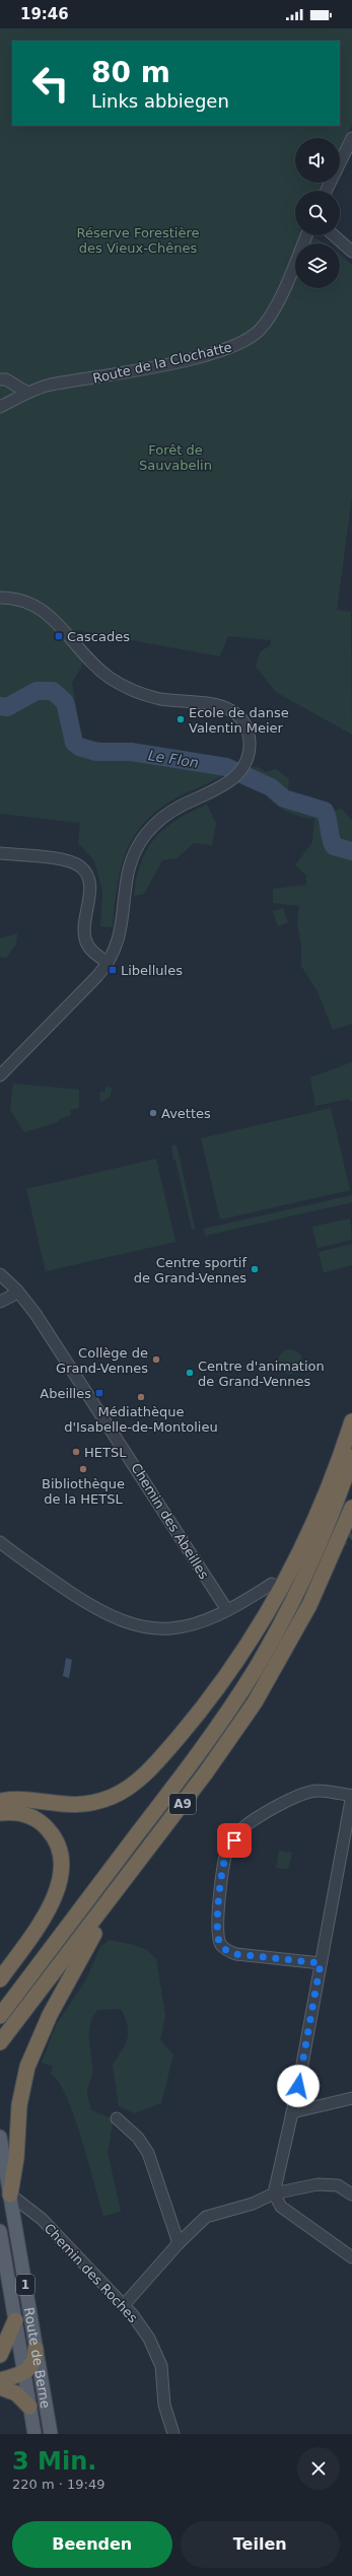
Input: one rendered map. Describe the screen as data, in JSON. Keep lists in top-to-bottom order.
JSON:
{
  "streets": {
    "highway": ["A9"],
    "main road": ["1", "Route de Berne"],
    "street": ["Route de la Clochatte", "Chemin des Abeilles", "Chemin des Roches"]
  },
  "crossings": [
    ["Chemin des Roches", "Route de Berne"]
  ],
  "water": ["Le Flon"],
  "parks": ["Réserve Forestière des Vieux-Chênes", "Forêt de Sauvabelin"],
  "places": {
    "transit": ["Cascades", "Libellules", "Abeilles"],
    "other": [
      "Ecole de danse Valentin Meier",
      "Avettes",
      "Centre sportif de Grand-Vennes",
      "Collège de Grand-Vennes",
      "Centre d'animation de Grand-Vennes",
      "Médiathèque d'Isabelle-de-Montolieu",
      "HETSL",
      "Bibliothèque de la HETSL"
    ]
  },
  "page": {
    "status": "19:46",
    "turn": ["80 m", "Links abbiegen"],
    "heading": ["3 Min.", "220 m · 19:49"],
    "buttons": ["Beenden", "Teilen"]
  }
}
